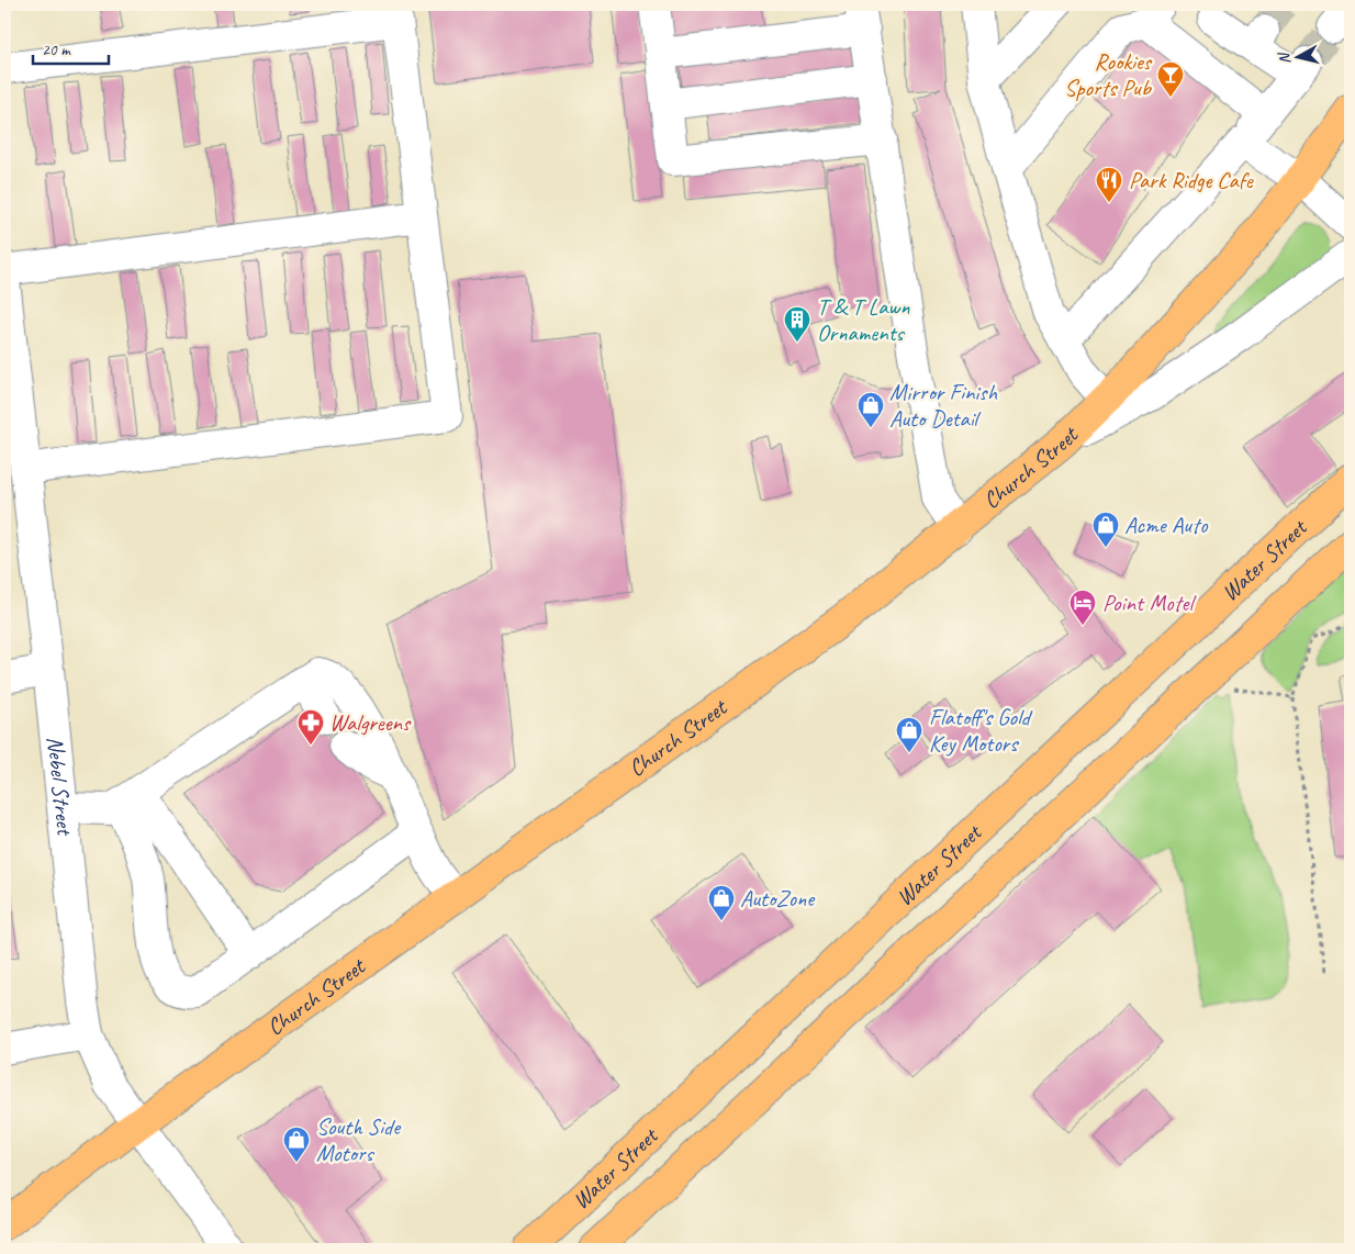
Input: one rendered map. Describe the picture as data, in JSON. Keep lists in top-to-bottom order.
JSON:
{
  "streets": {
    "main road": ["Church Street", "Water Street"],
    "street": ["Nebel Street"]
  },
  "crossings": [
    ["Church Street", "Nebel Street"]
  ],
  "places": {
    "bar": ["Rookies Sports Pub"],
    "restaurant": ["Park Ridge Cafe"],
    "building": ["T & T Lawn Ornaments"],
    "shop": [
      "Mirror Finish Auto Detail",
      "Acme Auto",
      "Flatoff's Gold Key Motors",
      "AutoZone",
      "South Side Motors"
    ],
    "hotel": ["Point Motel"],
    "pharmacy": ["Walgreens"]
  },
  "scale_bar": "20 m",
  "north": "left"
}
